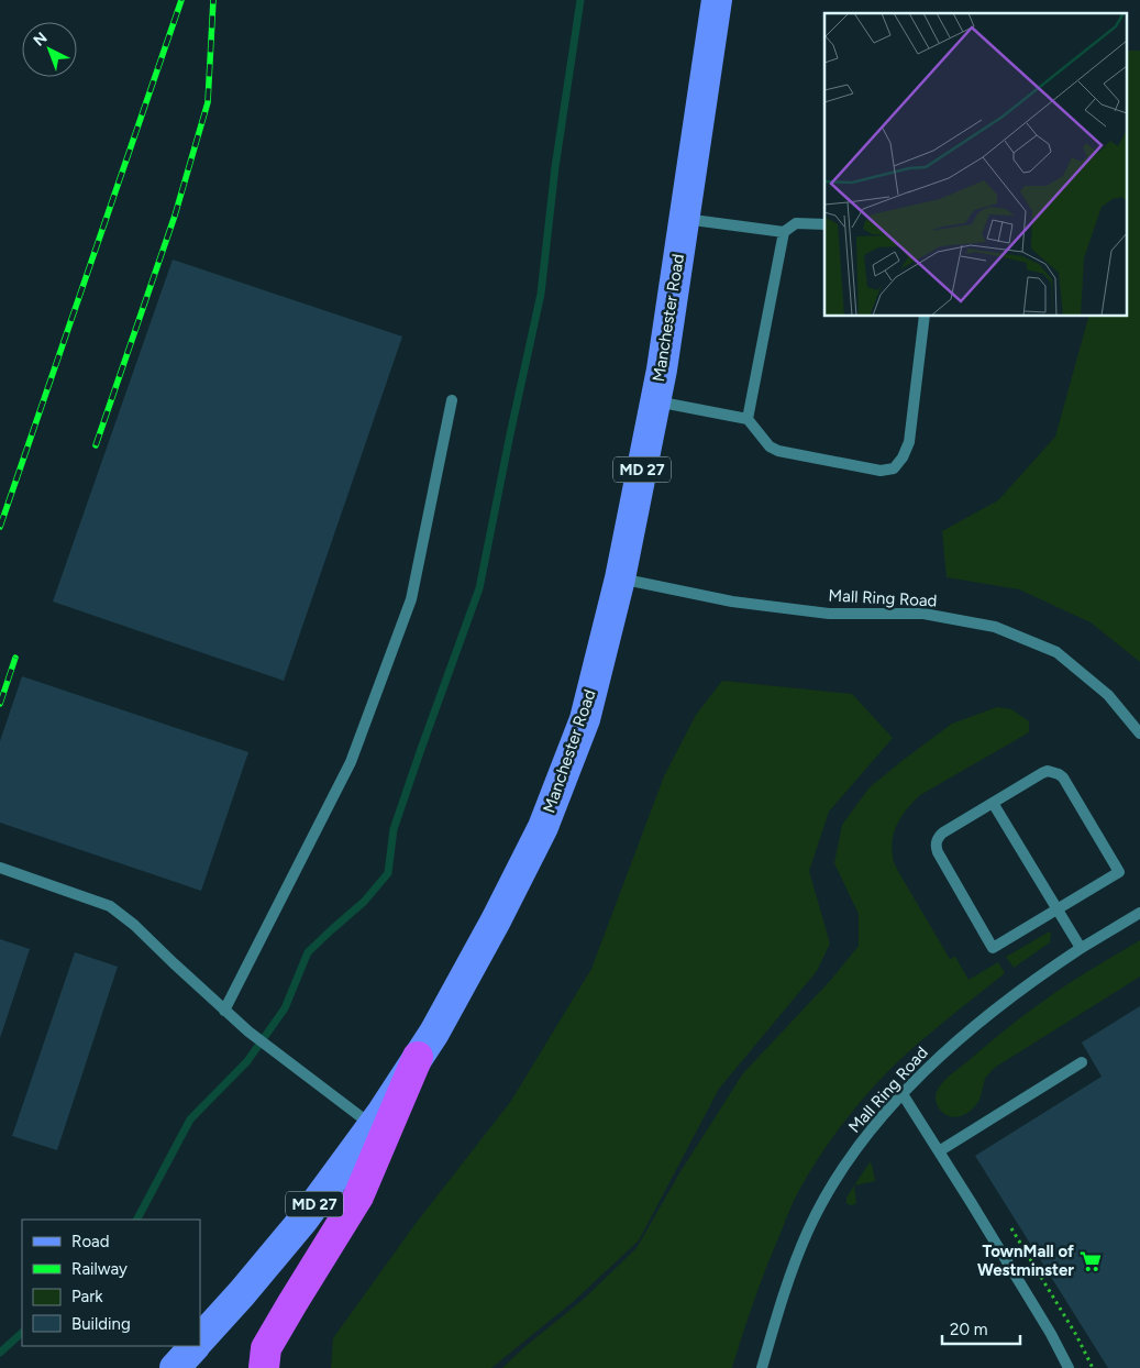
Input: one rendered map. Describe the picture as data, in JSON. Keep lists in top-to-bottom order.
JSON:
{
  "streets": {
    "main road": ["Manchester Road", "MD 27"],
    "street": ["Mall Ring Road"]
  },
  "crossings": [
    ["Manchester Road", "Mall Ring Road"]
  ],
  "places": {
    "supermarket": ["TownMall of Westminster"]
  },
  "legend": [
    "Road",
    "Railway",
    "Park",
    "Building"
  ],
  "scale_bar": "20 m",
  "north": "top left"
}
